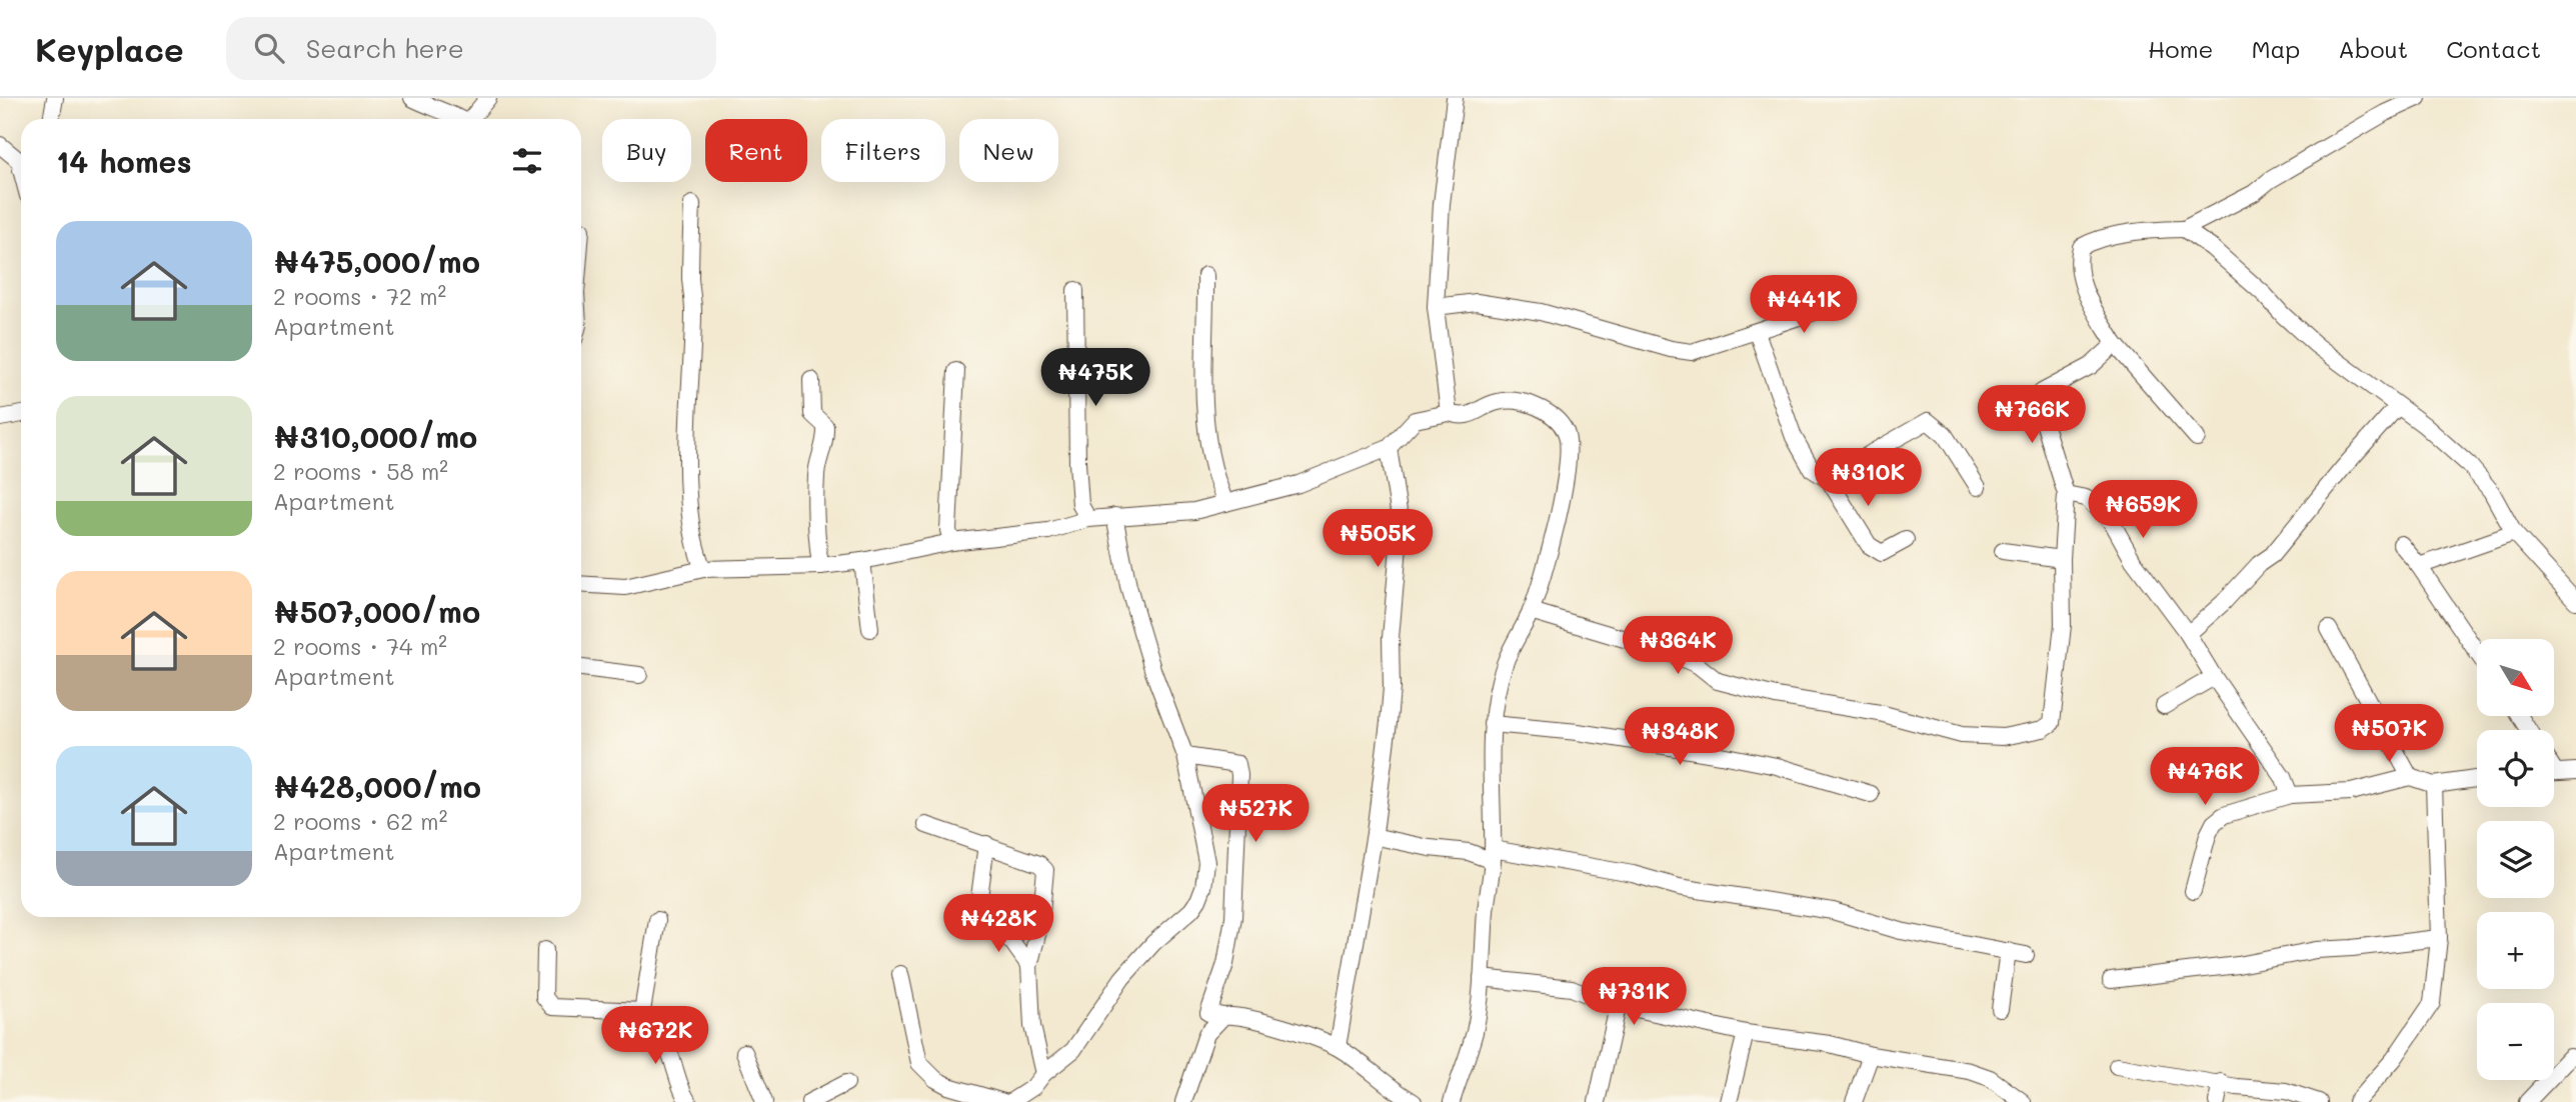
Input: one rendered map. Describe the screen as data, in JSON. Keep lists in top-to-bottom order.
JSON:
{
  "north": "bottom right",
  "page": {
    "header": "Keyplace",
    "search": "Search here",
    "nav": [
      "Home",
      "Map",
      "About",
      "Contact"
    ],
    "chip": [
      "Buy",
      "Rent",
      "Filters",
      "New"
    ],
    "heading": "14 homes",
    "list": [
      {
        "name": "₦475,000/mo",
        "note": "2 rooms · 72 m² · Apartment"
      },
      {
        "name": "₦310,000/mo",
        "note": "2 rooms · 58 m² · Apartment"
      },
      {
        "name": "₦507,000/mo",
        "note": "2 rooms · 74 m² · Apartment"
      },
      {
        "name": "₦428,000/mo",
        "note": "2 rooms · 62 m² · Apartment"
      }
    ],
    "price": [
      "₦441K",
      "₦475K",
      "₦766K",
      "₦310K",
      "₦659K",
      "₦505K",
      "₦364K",
      "₦507K",
      "₦348K",
      "₦476K",
      "₦527K",
      "₦428K",
      "₦731K",
      "₦672K"
    ],
    "map_buttons": ["+", "−"]
  }
}
